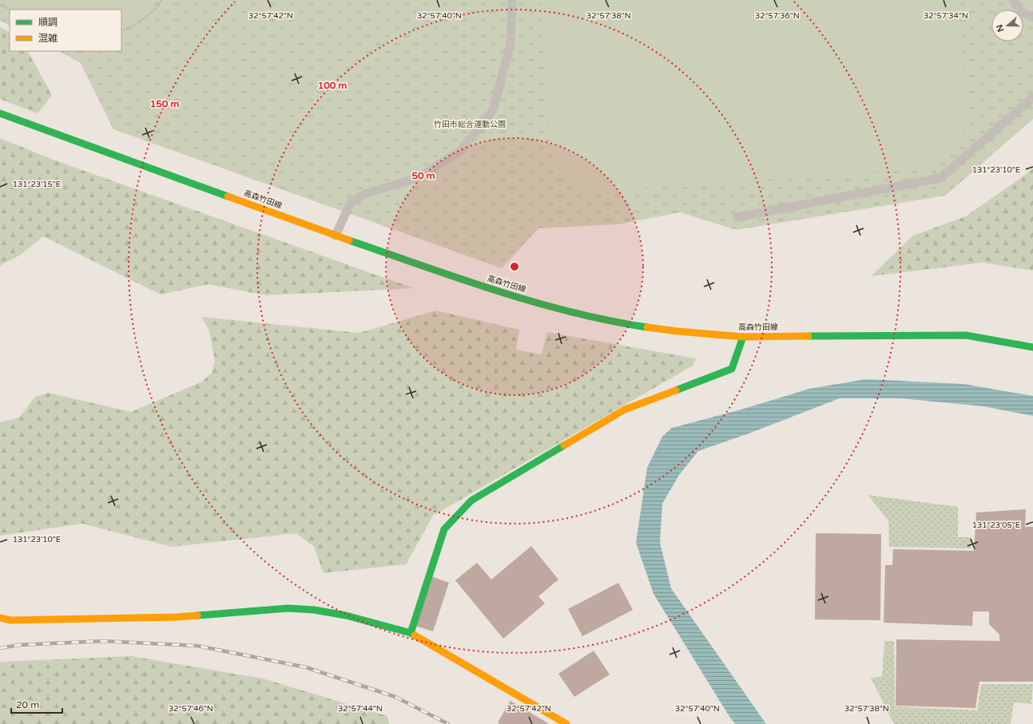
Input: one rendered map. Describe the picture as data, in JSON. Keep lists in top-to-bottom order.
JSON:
{
  "streets": {
    "main road": ["高森竹田線"]
  },
  "parks": ["竹田市総合運動公園"],
  "legend": ["順調", "混雑"],
  "scale_bar": "20 m",
  "north": "left",
  "coordinates": [
    "32°57'42\"N",
    "32°57'40\"N",
    "32°57'38\"N",
    "32°57'36\"N",
    "32°57'34\"N",
    "131°23'10\"E",
    "131°23'15\"E",
    "131°23'05\"E",
    "32°57'46\"N",
    "32°57'44\"N"
  ],
  "rings": ["100 m", "150 m", "50 m"]
}
